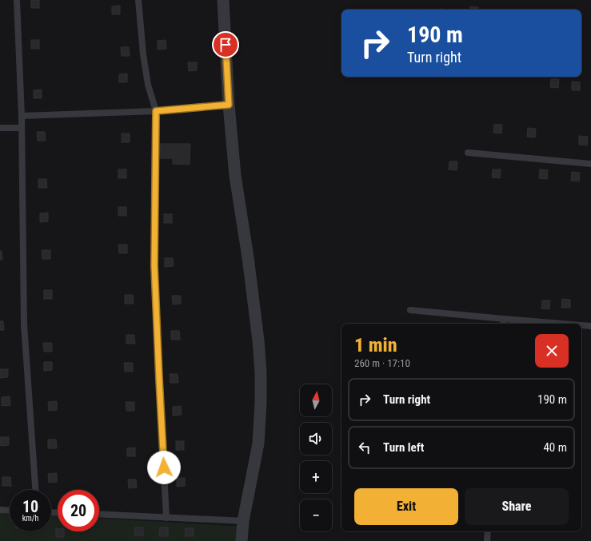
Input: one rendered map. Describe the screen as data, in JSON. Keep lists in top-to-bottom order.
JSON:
{
  "north": "top",
  "page": {
    "turn": ["190 m", "Turn right"],
    "heading": ["1 min", "260 m · 17:10"],
    "list": [
      {
        "name": "Turn right",
        "value": "190 m"
      },
      {
        "name": "Turn left",
        "value": "40 m"
      }
    ],
    "map_buttons": ["+", "−"],
    "buttons": ["Exit", "Share"],
    "speed": "10 km/h",
    "limit": "20"
  }
}
